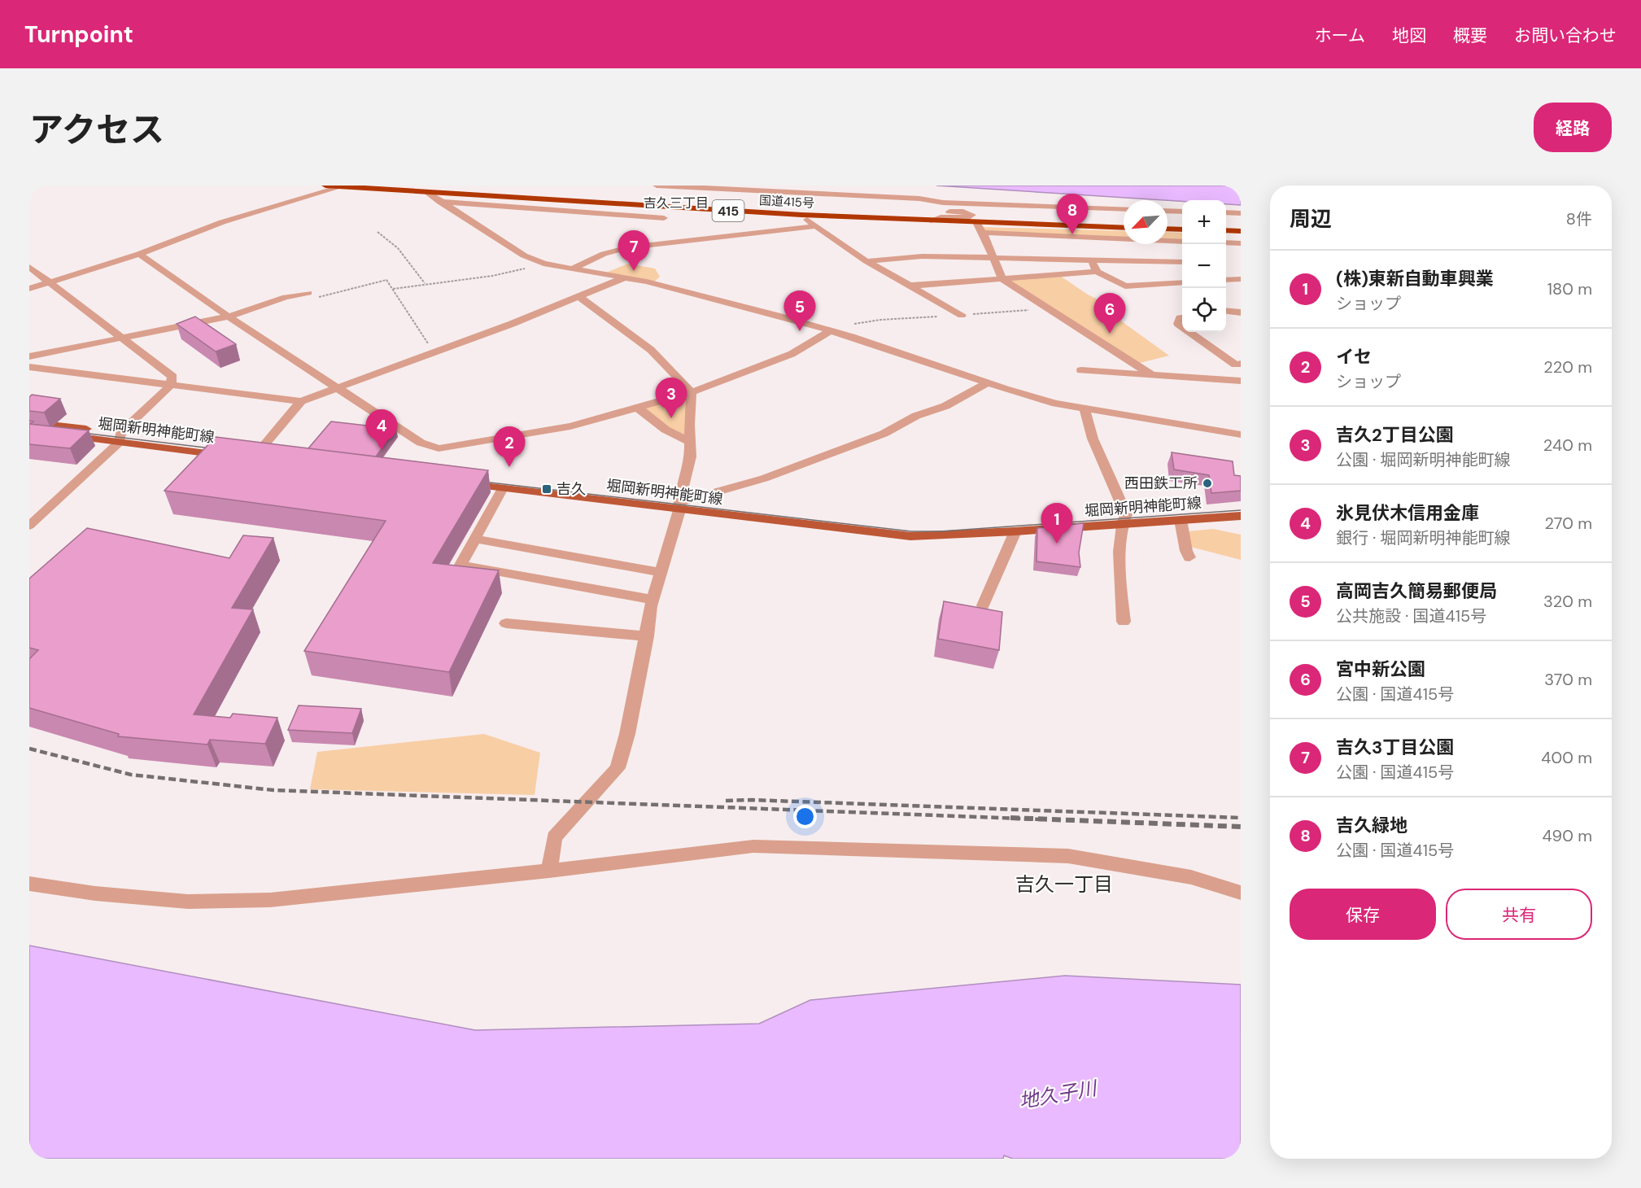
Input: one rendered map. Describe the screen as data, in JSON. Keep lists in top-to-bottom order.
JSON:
{
  "streets": {
    "highway": ["国道415号", "415"],
    "main road": ["堀岡新明神能町線"]
  },
  "districts": ["吉久三丁目", "吉久一丁目"],
  "water": ["地久子川"],
  "places": {
    "other": ["西田鉄工所"],
    "transit": ["吉久"]
  },
  "north": "bottom left",
  "page": {
    "header": "Turnpoint",
    "nav": [
      "ホーム",
      "地図",
      "概要",
      "お問い合わせ"
    ],
    "title": "アクセス",
    "buttons": [
      "経路",
      ["保存", "共有"]
    ],
    "heading": ["周辺", "8件"],
    "pins": [
      "8",
      "7",
      "5",
      "6",
      "3",
      "4",
      "2",
      "1"
    ],
    "map_buttons": ["+", "−"],
    "list": [
      {
        "mark": "1",
        "name": "(株)東新自動車興業",
        "note": "ショップ",
        "value": "180 m"
      },
      {
        "mark": "2",
        "name": "イセ",
        "note": "ショップ",
        "value": "220 m"
      },
      {
        "mark": "3",
        "name": "吉久2丁目公園",
        "note": "公園 · 堀岡新明神能町線",
        "value": "240 m"
      },
      {
        "mark": "4",
        "name": "氷見伏木信用金庫",
        "note": "銀行 · 堀岡新明神能町線",
        "value": "270 m"
      },
      {
        "mark": "5",
        "name": "高岡吉久簡易郵便局",
        "note": "公共施設 · 国道415号",
        "value": "320 m"
      },
      {
        "mark": "6",
        "name": "宮中新公園",
        "note": "公園 · 国道415号",
        "value": "370 m"
      },
      {
        "mark": "7",
        "name": "吉久3丁目公園",
        "note": "公園 · 国道415号",
        "value": "400 m"
      },
      {
        "mark": "8",
        "name": "吉久緑地",
        "note": "公園 · 国道415号",
        "value": "490 m"
      }
    ]
  }
}
